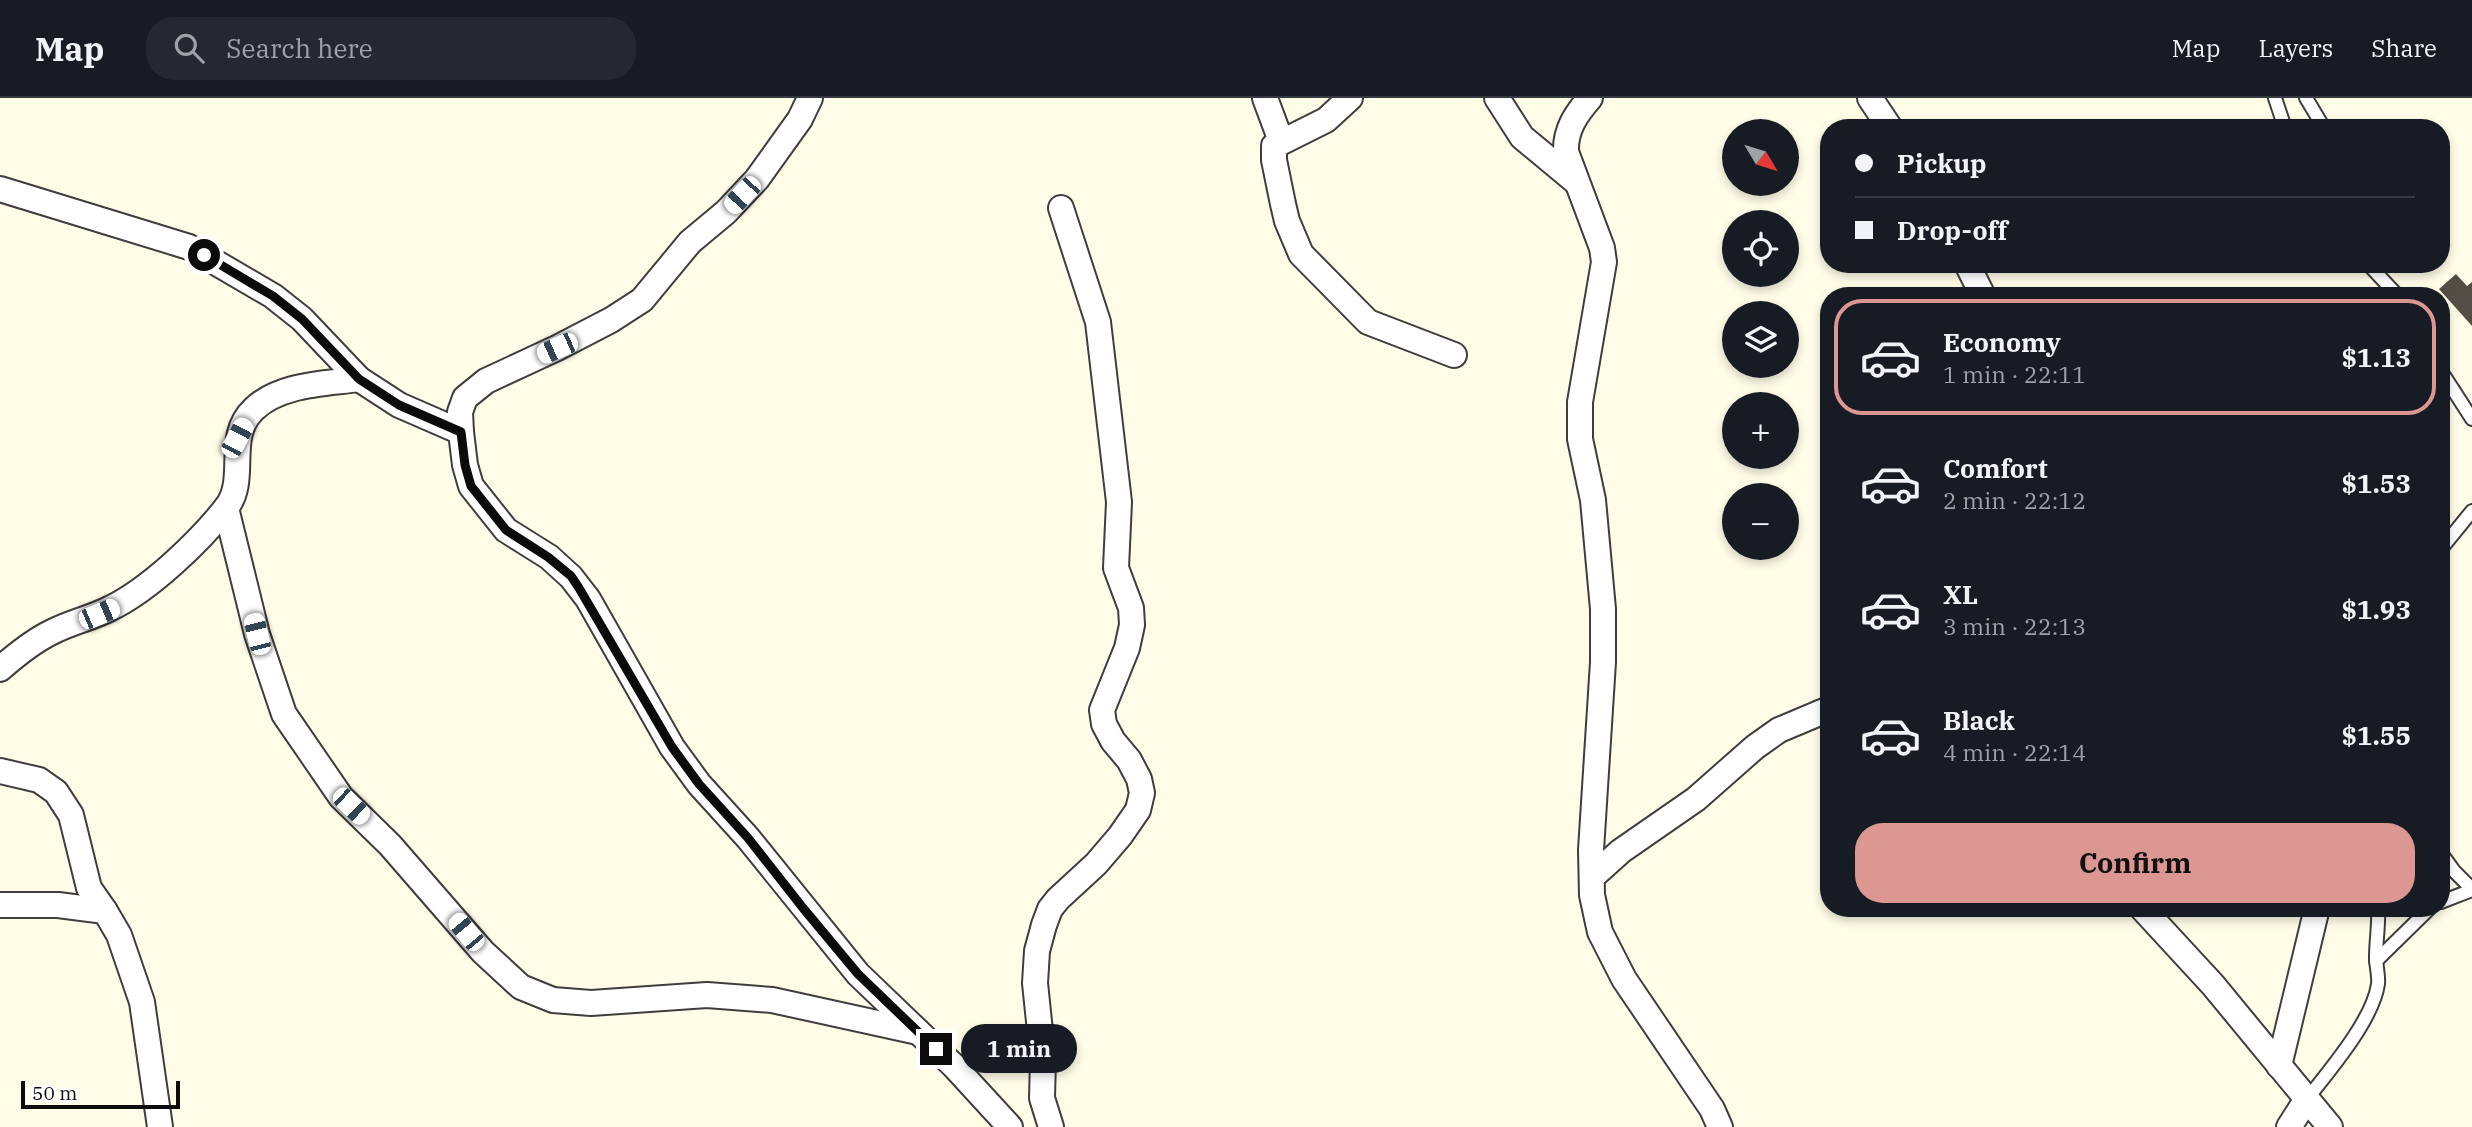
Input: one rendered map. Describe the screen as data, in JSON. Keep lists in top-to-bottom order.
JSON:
{
  "scale_bar": "50 m",
  "north": "bottom right",
  "page": {
    "header": "Map",
    "search": "Search here",
    "nav": ["Map", "Layers", "Share"],
    "map_buttons": ["+", "−"],
    "banner": ["Pickup", "Drop-off"],
    "list": [
      {
        "name": "Economy",
        "note": "1 min · 22:11",
        "value": "$1.13"
      },
      {
        "name": "Comfort",
        "note": "2 min · 22:12",
        "value": "$1.53"
      },
      {
        "name": "XL",
        "note": "3 min · 22:13",
        "value": "$1.93"
      },
      {
        "name": "Black",
        "note": "4 min · 22:14",
        "value": "$1.55"
      }
    ],
    "buttons": "Confirm",
    "bubble": "1 min",
    "scale": "50 m"
  }
}
